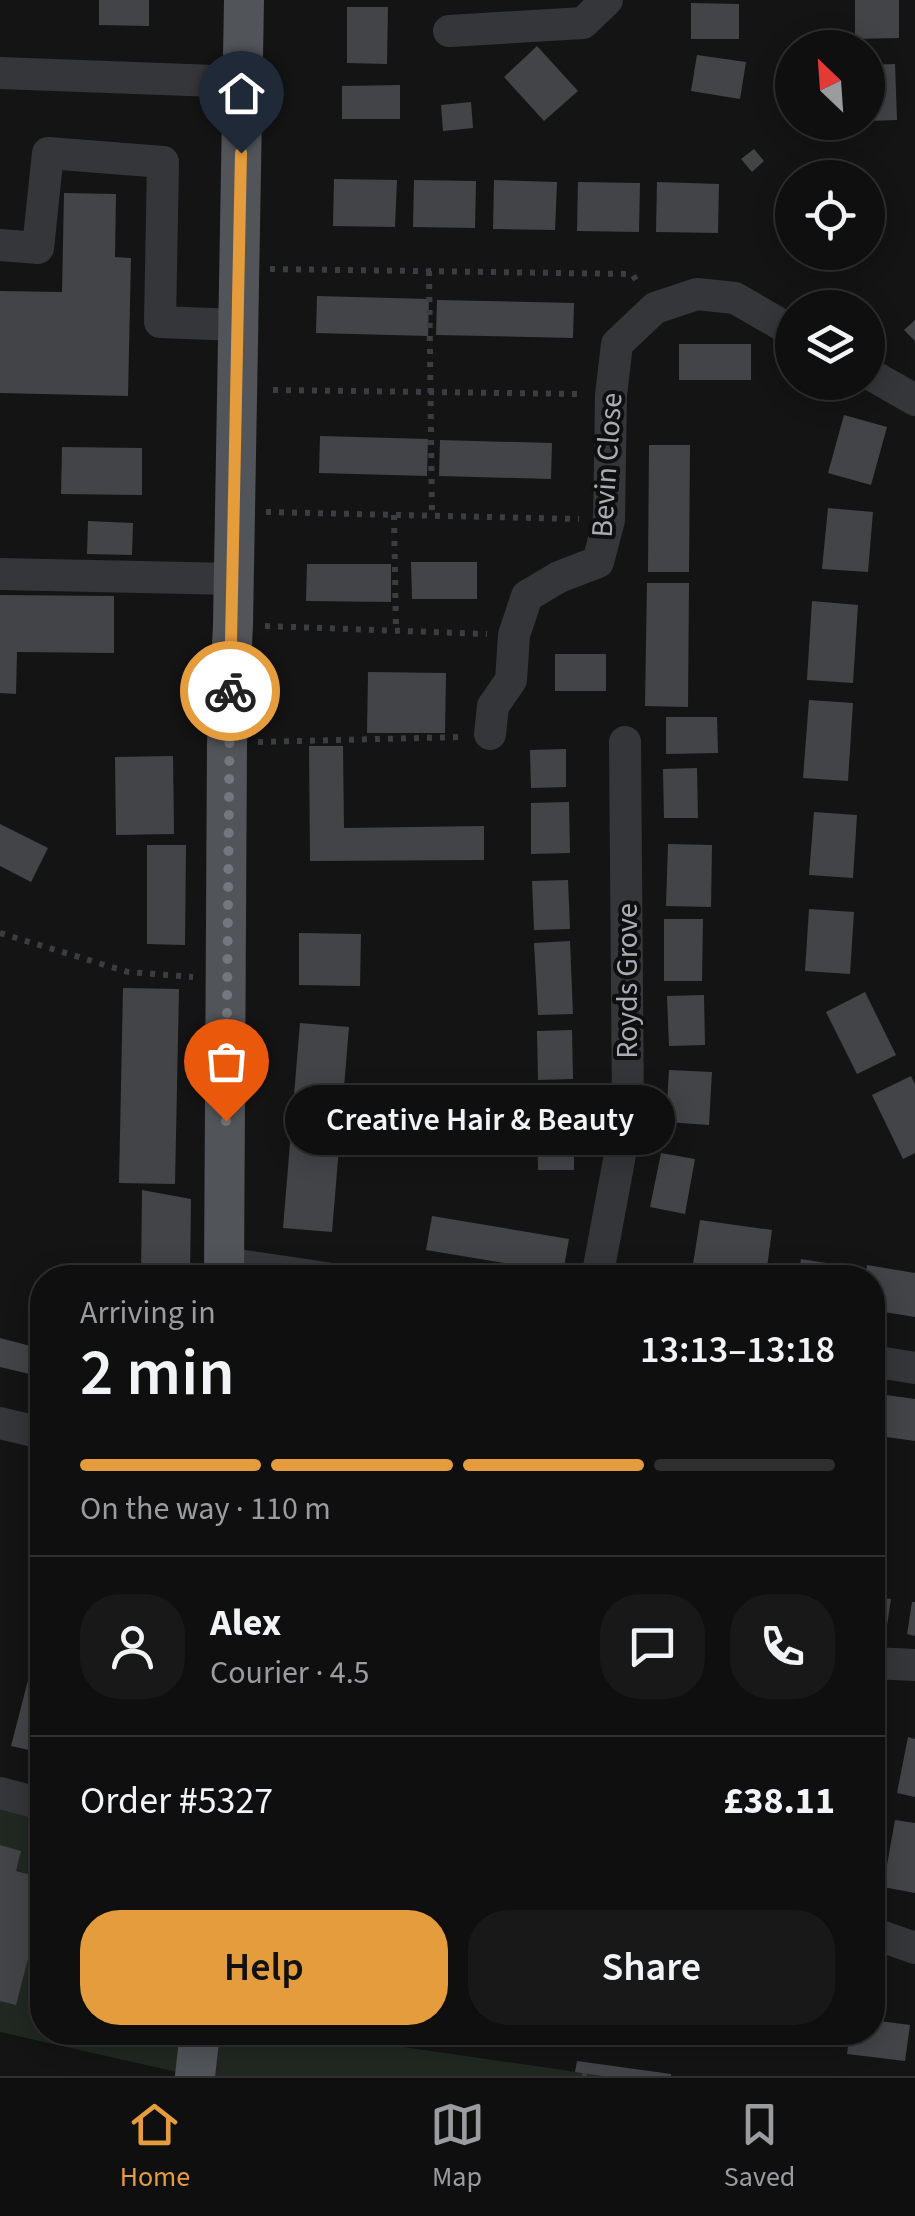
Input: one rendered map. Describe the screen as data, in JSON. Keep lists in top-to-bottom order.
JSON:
{
  "streets": {
    "street": ["Bevin Close", "Royds Grove"]
  },
  "places": ["Creative Hair & Beauty"],
  "north": "top left",
  "page": {
    "bubble": "Creative Hair & Beauty",
    "heading": ["2 min", "Arriving in", "13:13–13:18"],
    "panel": [
      "Alex",
      "Courier · 4.5",
      "Order #5327",
      "£38.11"
    ],
    "bar": "On the way · 110 m",
    "buttons": ["Help", "Share"],
    "tabs": ["Home", "Map", "Saved"]
  }
}
